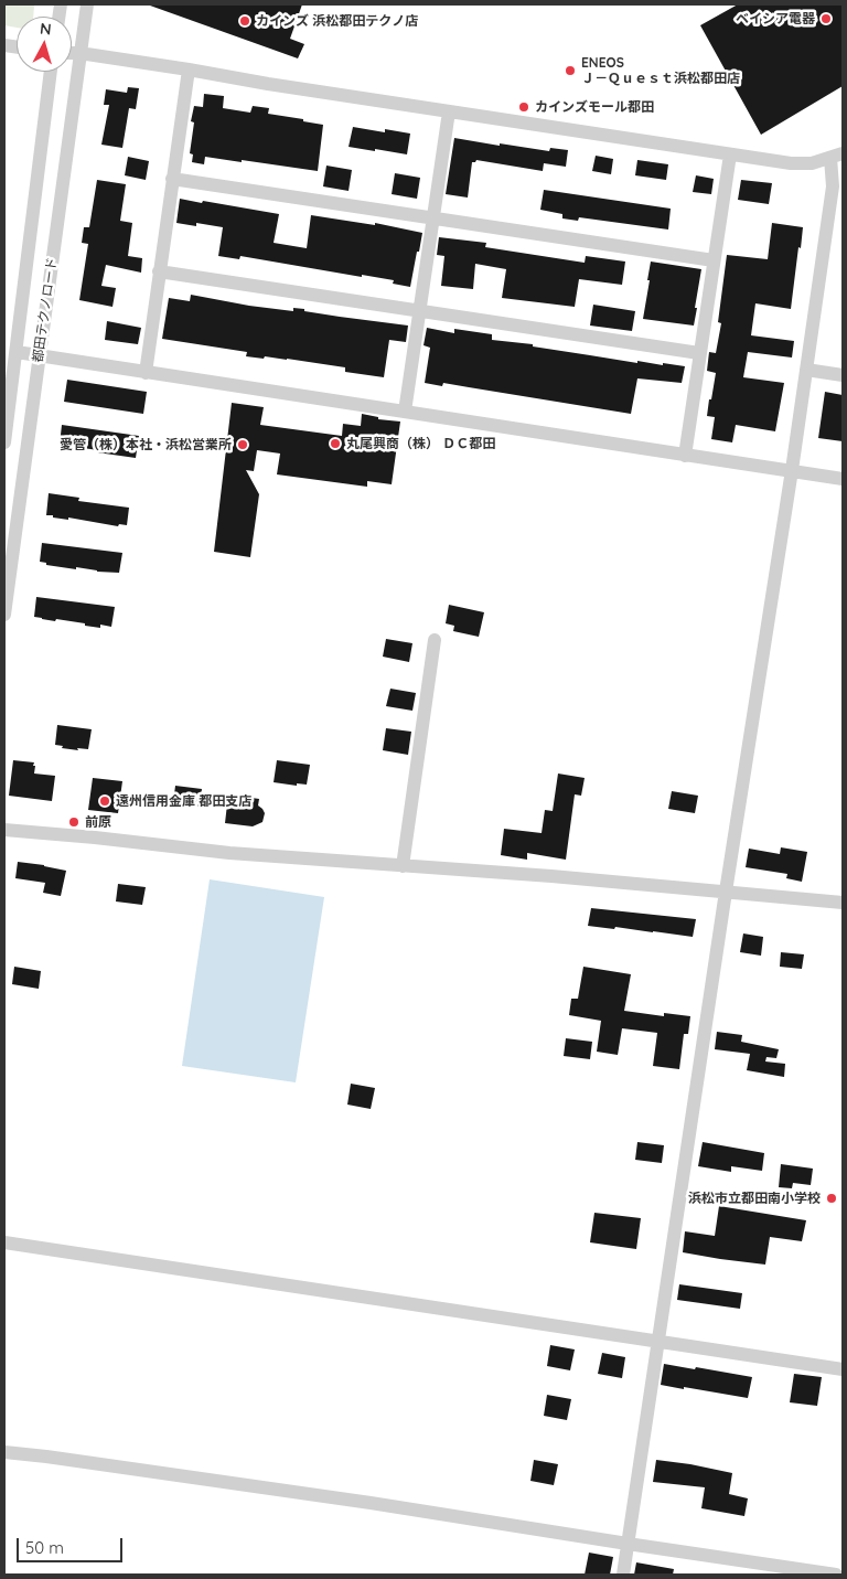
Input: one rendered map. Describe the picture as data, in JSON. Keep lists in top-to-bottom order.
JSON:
{
  "streets": {
    "street": ["都田テクノロード"]
  },
  "places": [
    "ベイシア電器",
    "カインズ 浜松都田テクノ店",
    "ENEOS Ｊ－Ｑｕｅｓｔ浜松都田店",
    "カインズモール都田",
    "丸尾興商（株） ＤＣ都田",
    "愛管（株）本社・浜松営業所",
    "遠州信用金庫 都田支店",
    "前原",
    "浜松市立都田南小学校"
  ],
  "scale_bar": "50 m",
  "north": "top"
}
